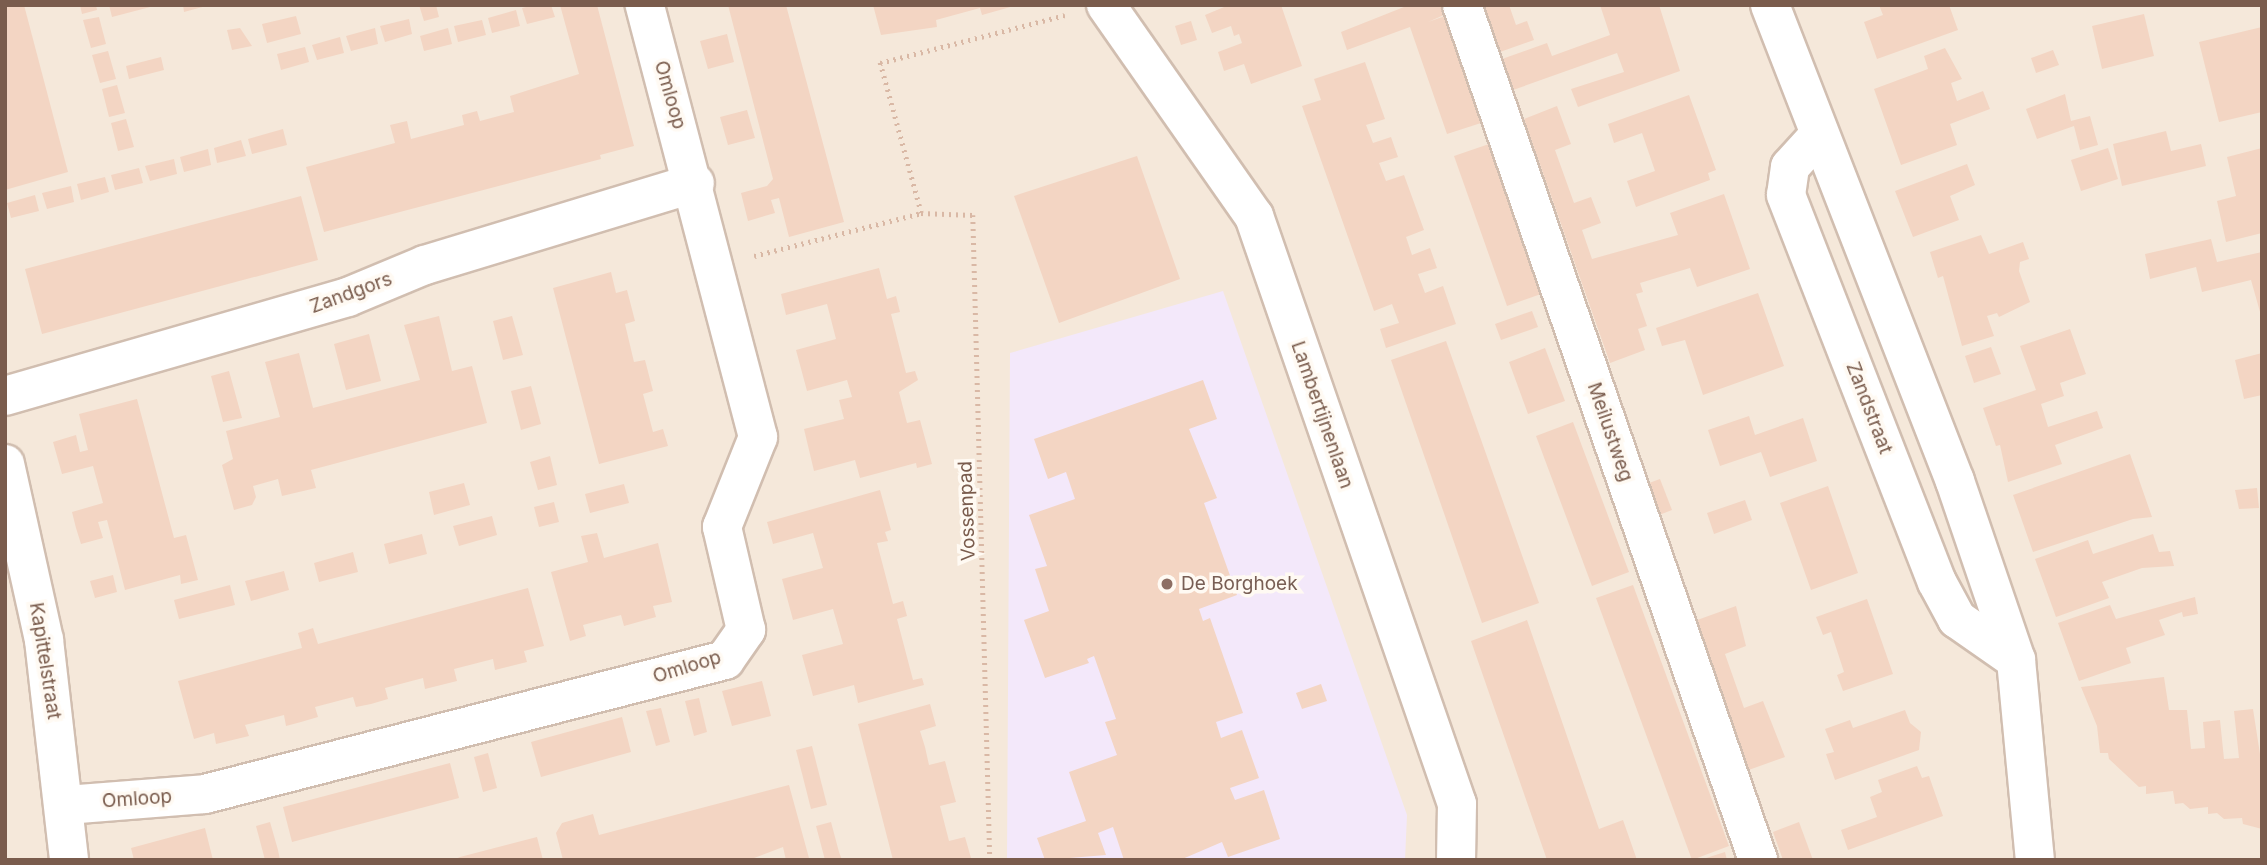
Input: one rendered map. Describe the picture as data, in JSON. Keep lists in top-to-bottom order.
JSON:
{
  "streets": {
    "street": [
      "Omloop",
      "Zandgors",
      "Zandstraat",
      "Lambertijnenlaan",
      "Meilustweg",
      "Kapittelstraat"
    ],
    "path": ["Vossenpad"]
  },
  "crossings": [
    ["Omloop", "Zandgors"],
    ["Omloop", "Vossenpad"],
    ["Omloop", "Kapittelstraat"]
  ],
  "places": ["De Borghoek"]
}
